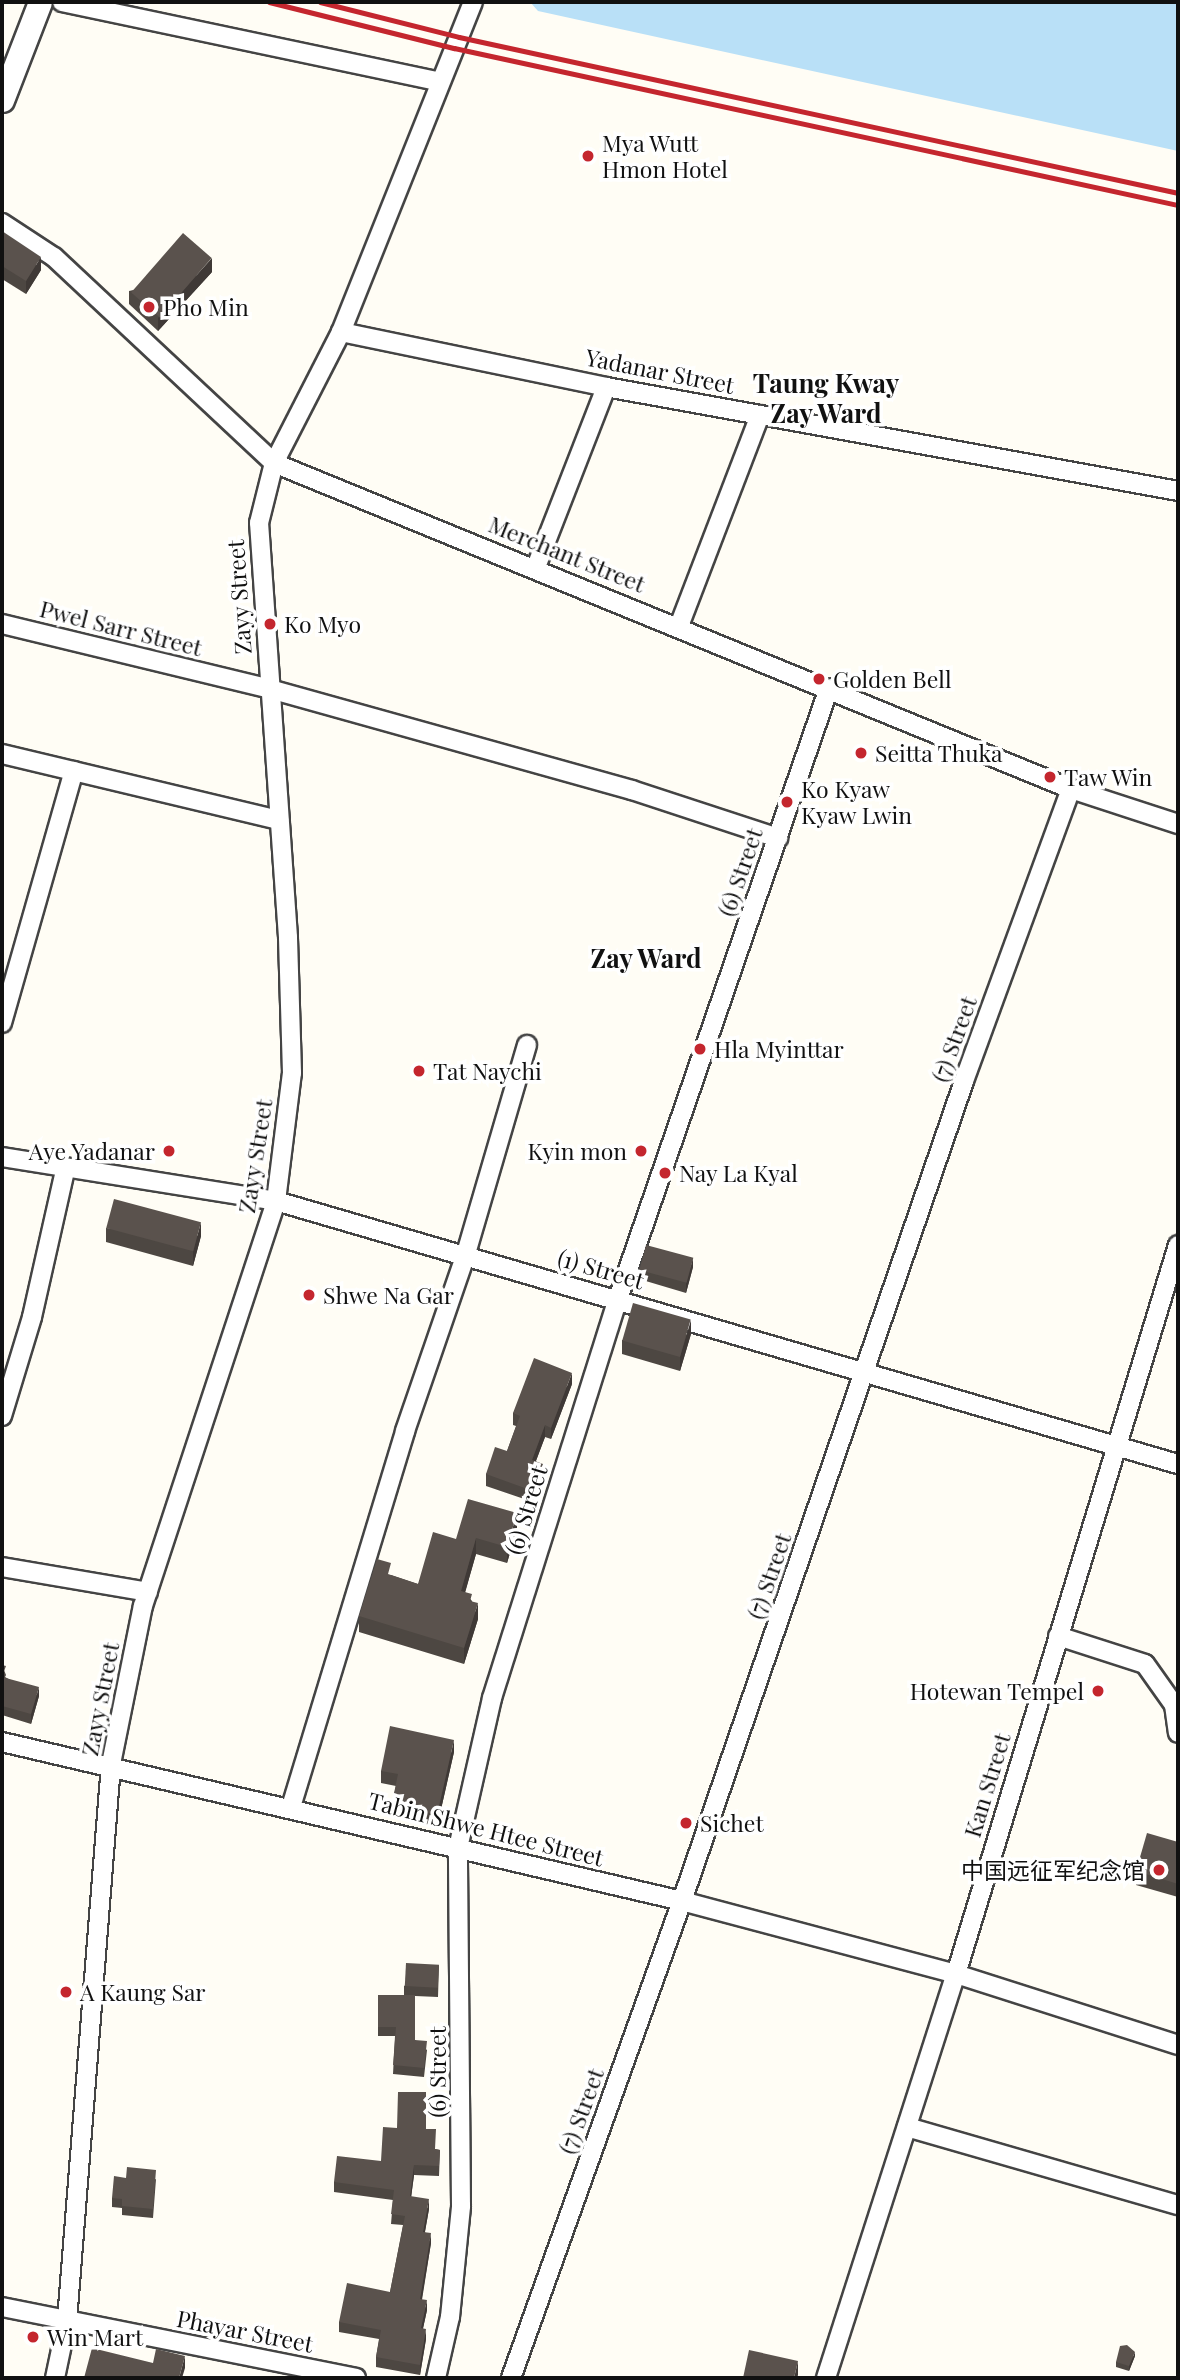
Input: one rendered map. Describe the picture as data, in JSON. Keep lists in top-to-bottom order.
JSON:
{
  "streets": {
    "street": [
      "Yadanar Street",
      "Merchant Street",
      "Zayy Street",
      "Pwel Sarr Street",
      "(6) Street",
      "(7) Street",
      "(1) Street",
      "Kan Street",
      "Tabin Shwe Htee Street",
      "Phayar Street"
    ]
  },
  "crossings": [
    ["Yadanar Street", "Zayy Street"],
    ["Merchant Street", "Zayy Street"],
    ["Merchant Street", "(6) Street"],
    ["Merchant Street", "(7) Street"],
    ["Zayy Street", "Pwel Sarr Street"],
    ["Zayy Street", "(1) Street"],
    ["Zayy Street", "Tabin Shwe Htee Street"],
    ["Zayy Street", "Phayar Street"],
    ["Pwel Sarr Street", "(6) Street"],
    ["(6) Street", "(1) Street"],
    ["(6) Street", "Tabin Shwe Htee Street"],
    ["(7) Street", "(1) Street"],
    ["(7) Street", "Tabin Shwe Htee Street"],
    ["(1) Street", "Kan Street"],
    ["Kan Street", "Tabin Shwe Htee Street"]
  ],
  "districts": ["Taung Kway Zay Ward", "Zay Ward"],
  "places": [
    "Mya Wutt Hmon Hotel",
    "Pho Min",
    "Ko Myo",
    "Golden Bell",
    "Seitta Thuka",
    "Taw Win",
    "Ko Kyaw Kyaw Lwin",
    "Hla Myinttar",
    "Tat Naychi",
    "Aye Yadanar",
    "Kyin mon",
    "Nay La Kyal",
    "Shwe Na Gar",
    "Hotewan Tempel",
    "Sichet",
    "中国远征军纪念馆",
    "A Kaung Sar",
    "Win Mart"
  ]
}
